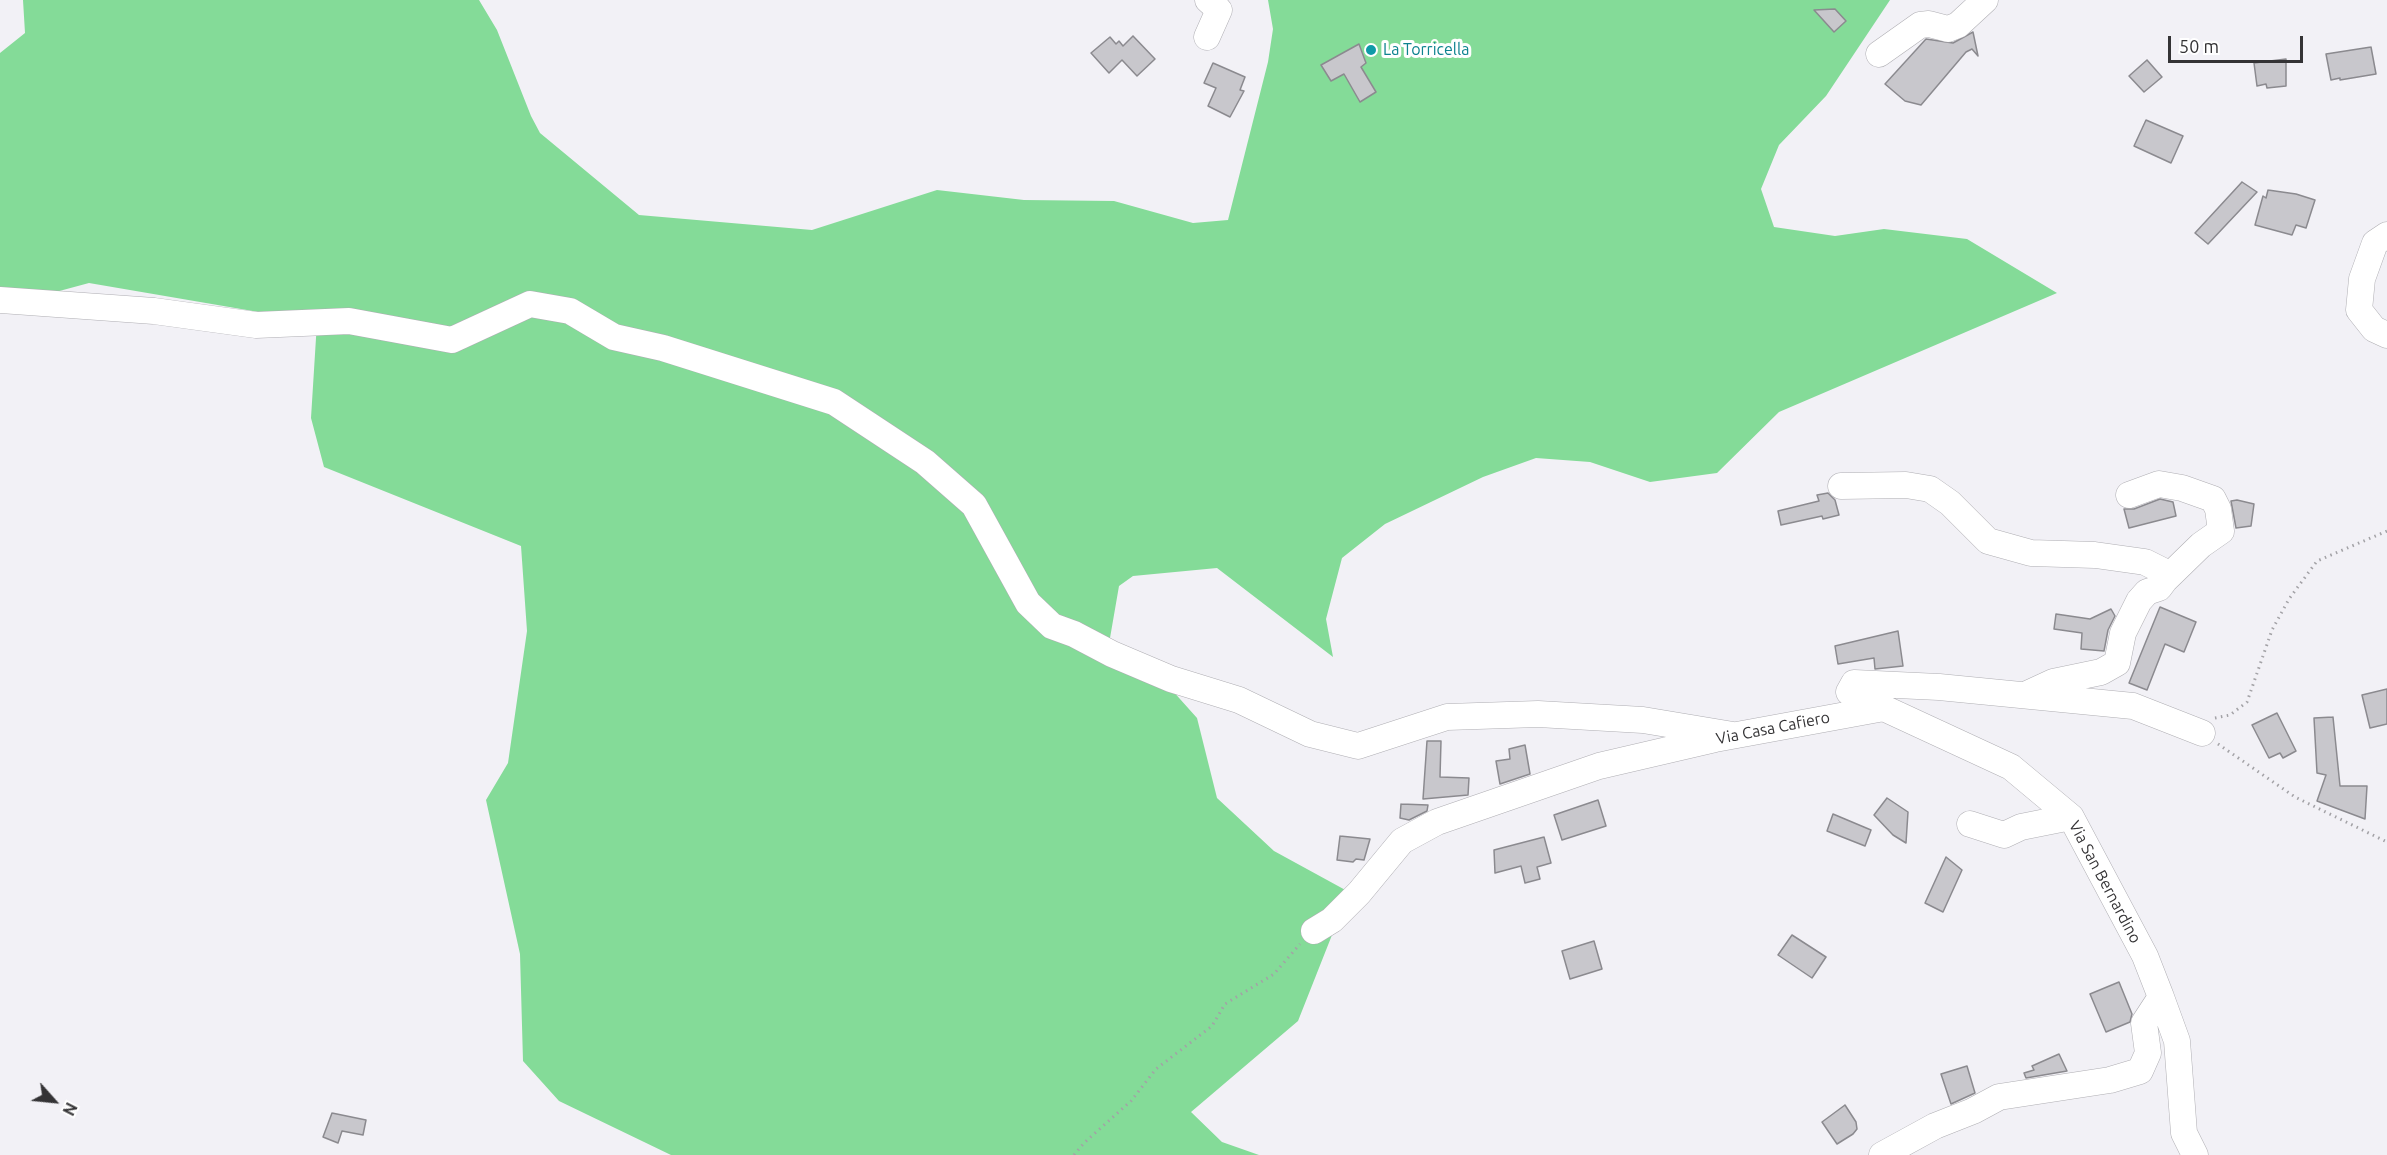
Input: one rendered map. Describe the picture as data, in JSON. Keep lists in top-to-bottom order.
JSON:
{
  "streets": {
    "street": ["Via Casa Cafiero", "Via San Bernardino"]
  },
  "crossings": [
    ["Via Casa Cafiero", "Via San Bernardino"]
  ],
  "places": ["La Torricella"],
  "scale_bar": "50 m",
  "north": "bottom right"
}
